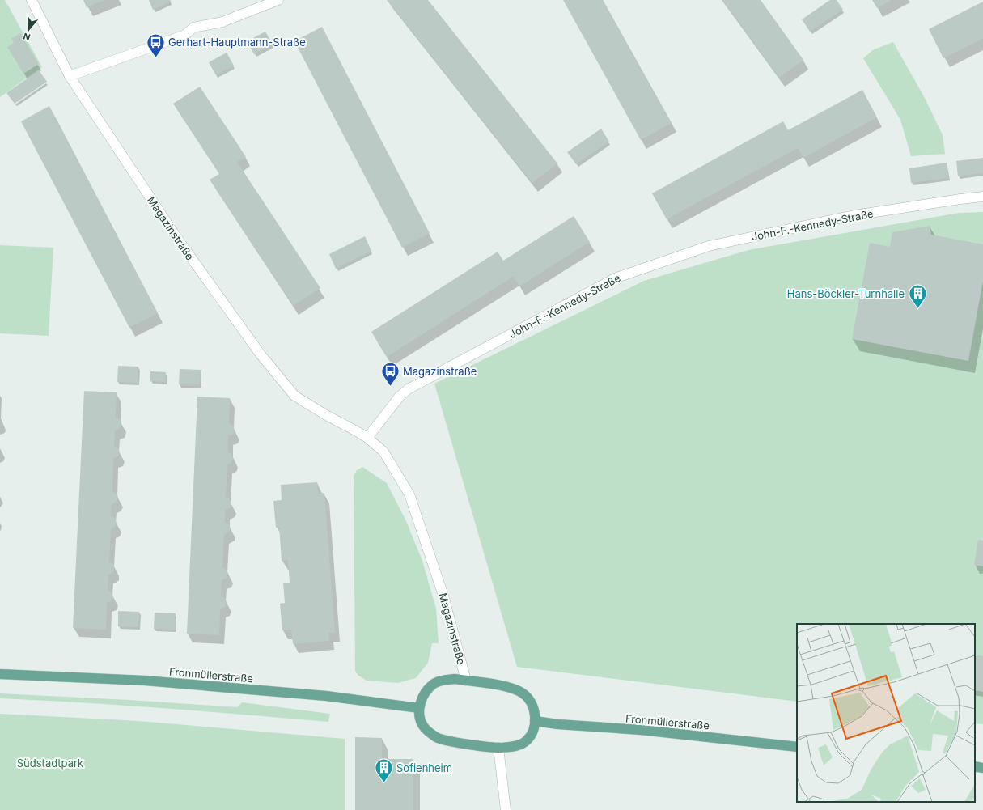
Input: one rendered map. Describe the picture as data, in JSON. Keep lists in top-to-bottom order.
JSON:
{
  "streets": {
    "main road": ["Fronmüllerstraße"],
    "street": ["John-F.-Kennedy-Straße", "Magazinstraße"]
  },
  "crossings": [
    ["John-F.-Kennedy-Straße", "Magazinstraße"],
    ["Magazinstraße", "Fronmüllerstraße"]
  ],
  "parks": ["Südstadtpark"],
  "places": {
    "bus stop": ["Gerhart-Hauptmann-Straße", "Magazinstraße"],
    "building": ["Hans-Böckler-Turnhalle", "Sofienheim"]
  },
  "north": "bottom"
}
